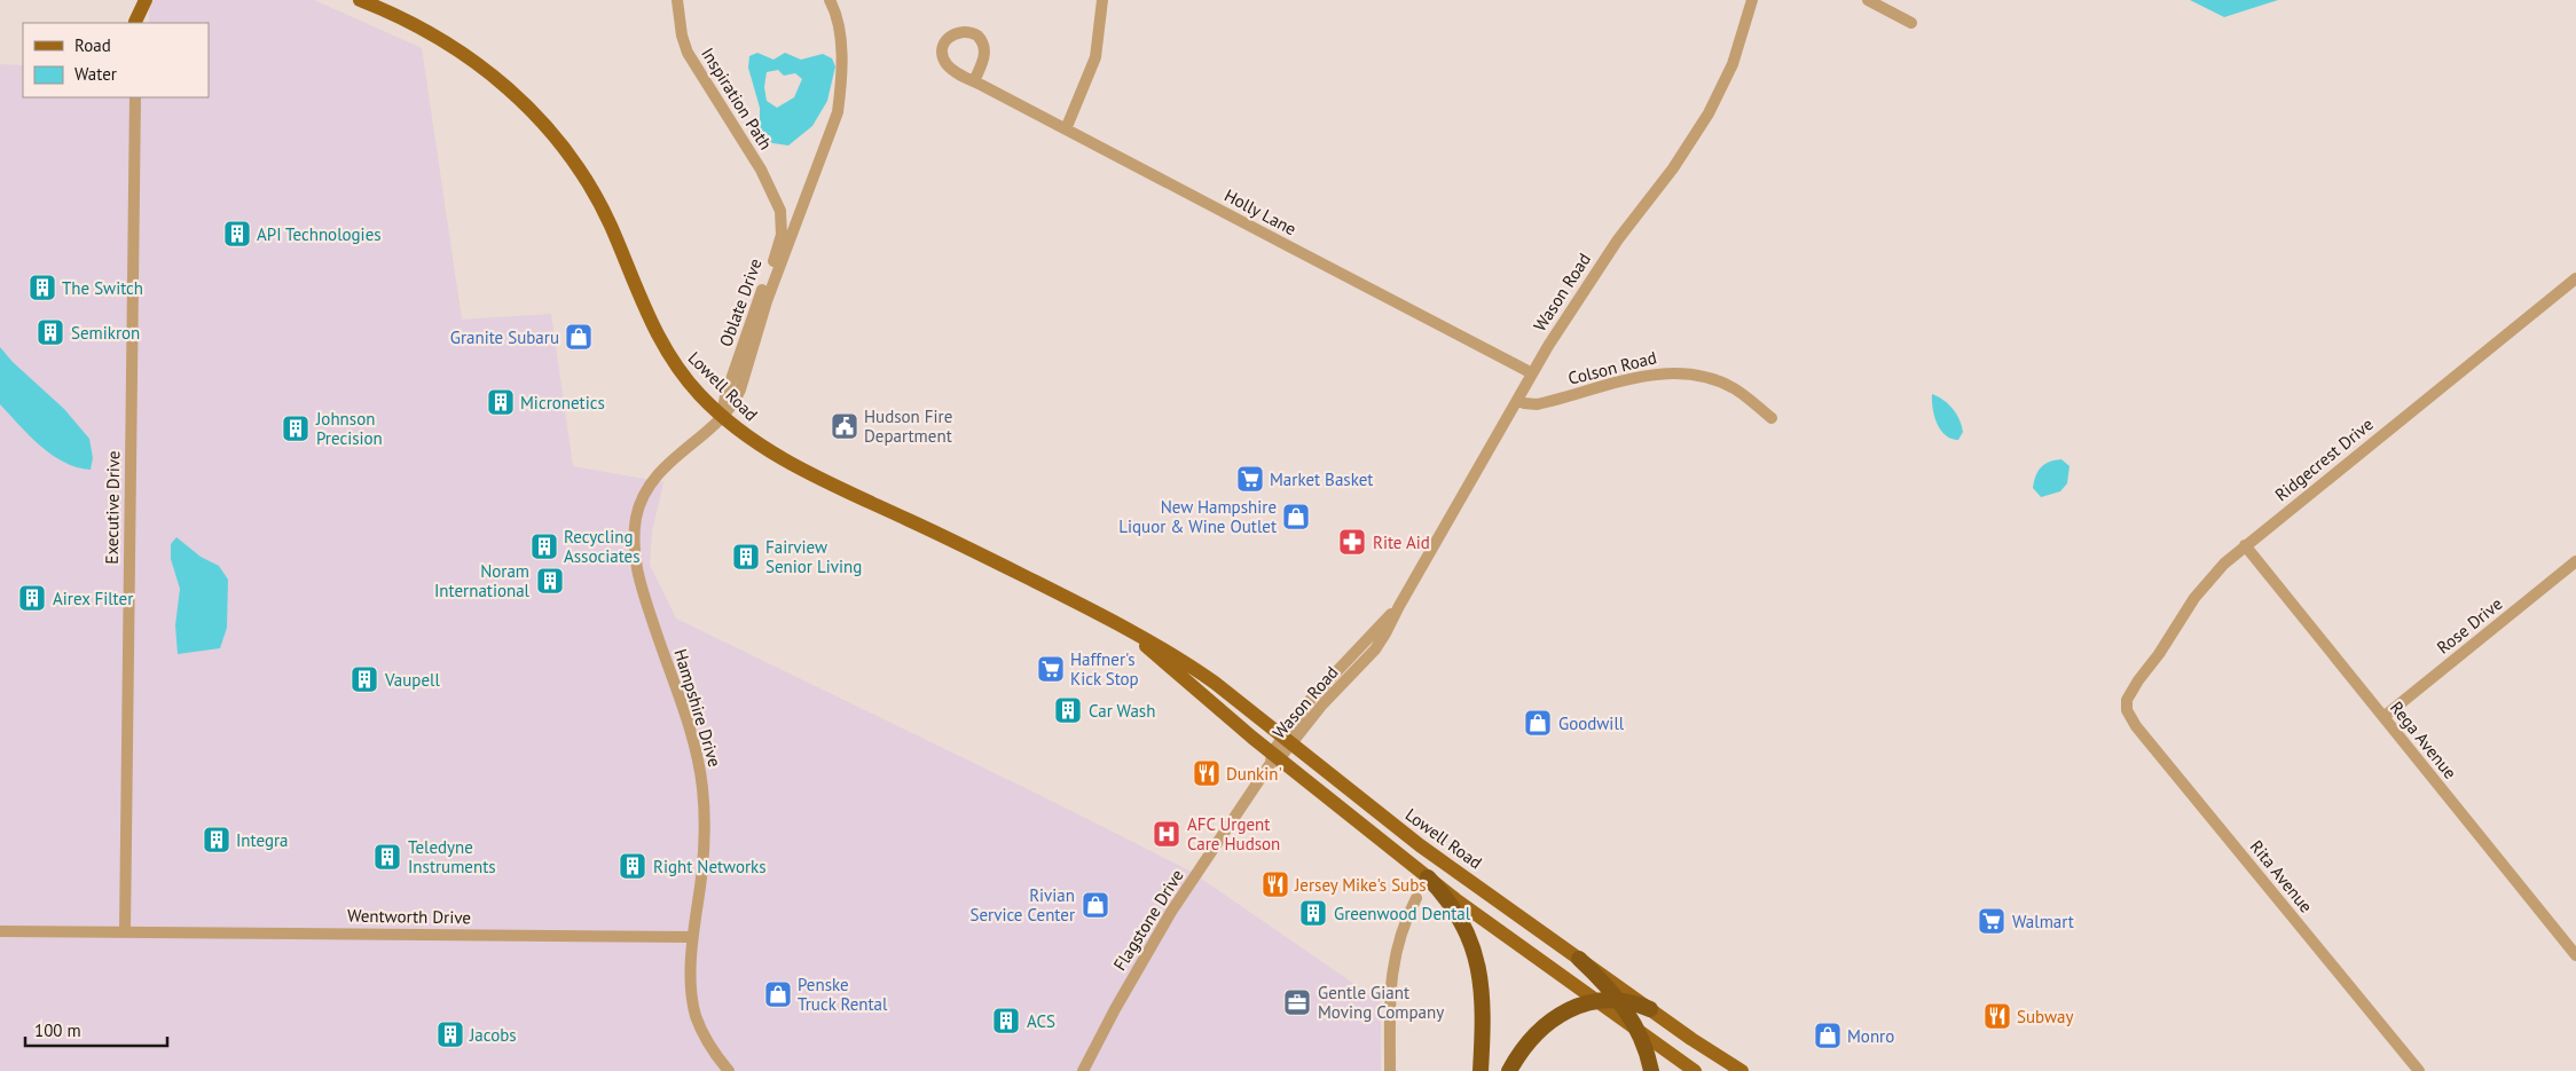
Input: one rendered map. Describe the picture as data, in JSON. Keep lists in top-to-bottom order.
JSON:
{
  "streets": {
    "main road": ["Lowell Road"],
    "street": [
      "Inspiration Path",
      "Holly Lane",
      "Wason Road",
      "Oblate Drive",
      "Colson Road",
      "Ridgecrest Drive",
      "Executive Drive",
      "Rose Drive",
      "Hampshire Drive",
      "Rega Avenue",
      "Rita Avenue",
      "Wentworth Drive",
      "Flagstone Drive"
    ]
  },
  "crossings": [
    ["Inspiration Path", "Oblate Drive"],
    ["Holly Lane", "Wason Road"],
    ["Wason Road", "Colson Road"],
    ["Wason Road", "Lowell Road"],
    ["Wason Road", "Flagstone Drive"],
    ["Oblate Drive", "Lowell Road"],
    ["Oblate Drive", "Hampshire Drive"],
    ["Lowell Road", "Hampshire Drive"],
    ["Lowell Road", "Flagstone Drive"],
    ["Ridgecrest Drive", "Rega Avenue"],
    ["Ridgecrest Drive", "Rita Avenue"],
    ["Executive Drive", "Wentworth Drive"],
    ["Rose Drive", "Rega Avenue"],
    ["Hampshire Drive", "Wentworth Drive"]
  ],
  "places": {
    "building": [
      "API Technologies",
      "The Switch",
      "Semikron",
      "Micronetics",
      "Johnson Precision",
      "Recycling Associates",
      "Fairview Senior Living",
      "Noram International",
      "Airex Filter",
      "Vaupell",
      "Car Wash",
      "Integra",
      "Teledyne Instruments",
      "Right Networks",
      "Greenwood Dental",
      "ACS",
      "Jacobs"
    ],
    "shop": [
      "Granite Subaru",
      "New Hampshire Liquor & Wine Outlet",
      "Goodwill",
      "Rivian Service Center",
      "Penske Truck Rental",
      "Monro"
    ],
    "public building": ["Hudson Fire Department"],
    "supermarket": ["Market Basket", "Haffner's Kick Stop", "Walmart"],
    "pharmacy": ["Rite Aid"],
    "restaurant": ["Dunkin'", "Jersey Mike's Subs", "Subway"],
    "hospital": ["AFC Urgent Care Hudson"],
    "office": ["Gentle Giant Moving Company"]
  },
  "legend": ["Road", "Water"],
  "scale_bar": "100 m"
}
